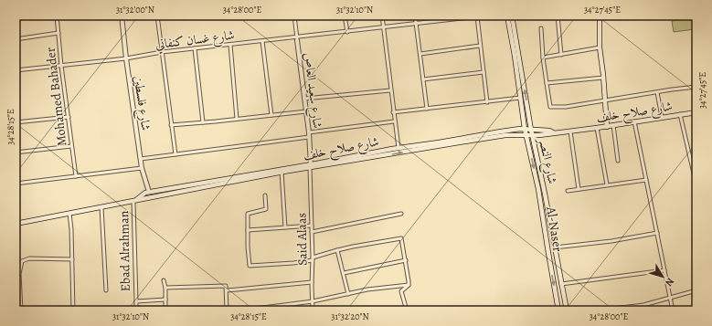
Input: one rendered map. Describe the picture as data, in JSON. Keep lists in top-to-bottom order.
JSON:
{
  "streets": {
    "main road": ["شارع صلاح خلف", "شارع النصر", "Al-Naser"],
    "street": [
      "شارع غسان كنفاني",
      "شارع سعيد العاص",
      "Mohamed Bahader",
      "شارع فلسطين",
      "Said Alaas",
      "Ebad Alrahman"
    ]
  },
  "crossings": [
    ["شارع غسان كنفاني", "شارع سعيد العاص"],
    ["شارع غسان كنفاني", "Mohamed Bahader"],
    ["شارع غسان كنفاني", "شارع فلسطين"],
    ["شارع سعيد العاص", "شارع صلاح خلف"],
    ["شارع سعيد العاص", "Said Alaas"],
    ["شارع فلسطين", "شارع صلاح خلف"],
    ["شارع صلاح خلف", "شارع النصر"],
    ["شارع صلاح خلف", "Al-Naser"],
    ["شارع صلاح خلف", "Said Alaas"],
    ["شارع صلاح خلف", "Ebad Alrahman"],
    ["شارع النصر", "Al-Naser"]
  ],
  "one_way": ["Al-Naser"],
  "north": "bottom right",
  "coordinates": [
    "31°32'00\"N",
    "34°28'00\"E",
    "31°32'10\"N",
    "34°27'45\"E",
    "34°28'15\"E",
    "31°32'20\"N"
  ]
}
